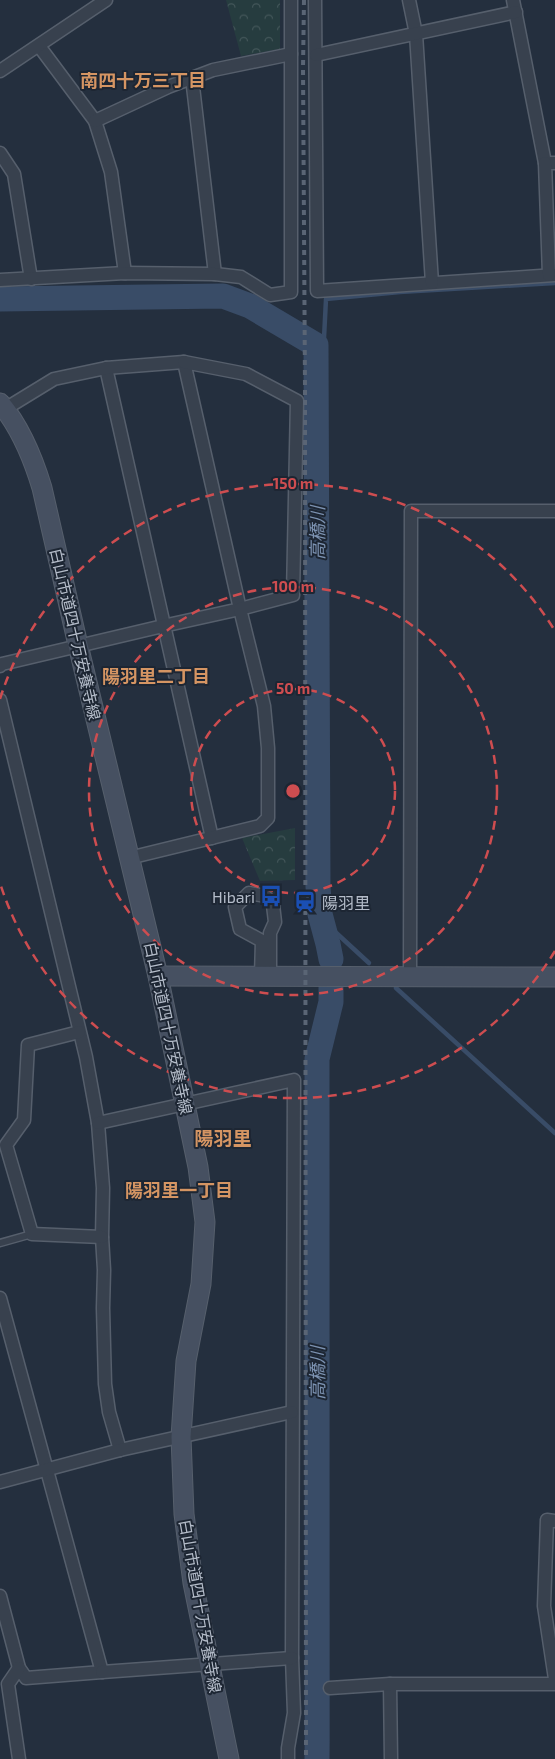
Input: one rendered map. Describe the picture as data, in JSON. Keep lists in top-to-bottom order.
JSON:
{
  "streets": {
    "street": ["白山市道四十万安養寺線"]
  },
  "districts": [
    "南四十万三丁目",
    "陽羽里二丁目",
    "陽羽里",
    "陽羽里一丁目"
  ],
  "water": ["高橋川"],
  "places": {
    "bus stop": ["Hibari"],
    "station": ["陽羽里"]
  },
  "rings": ["150 m", "100 m", "50 m"]
}
